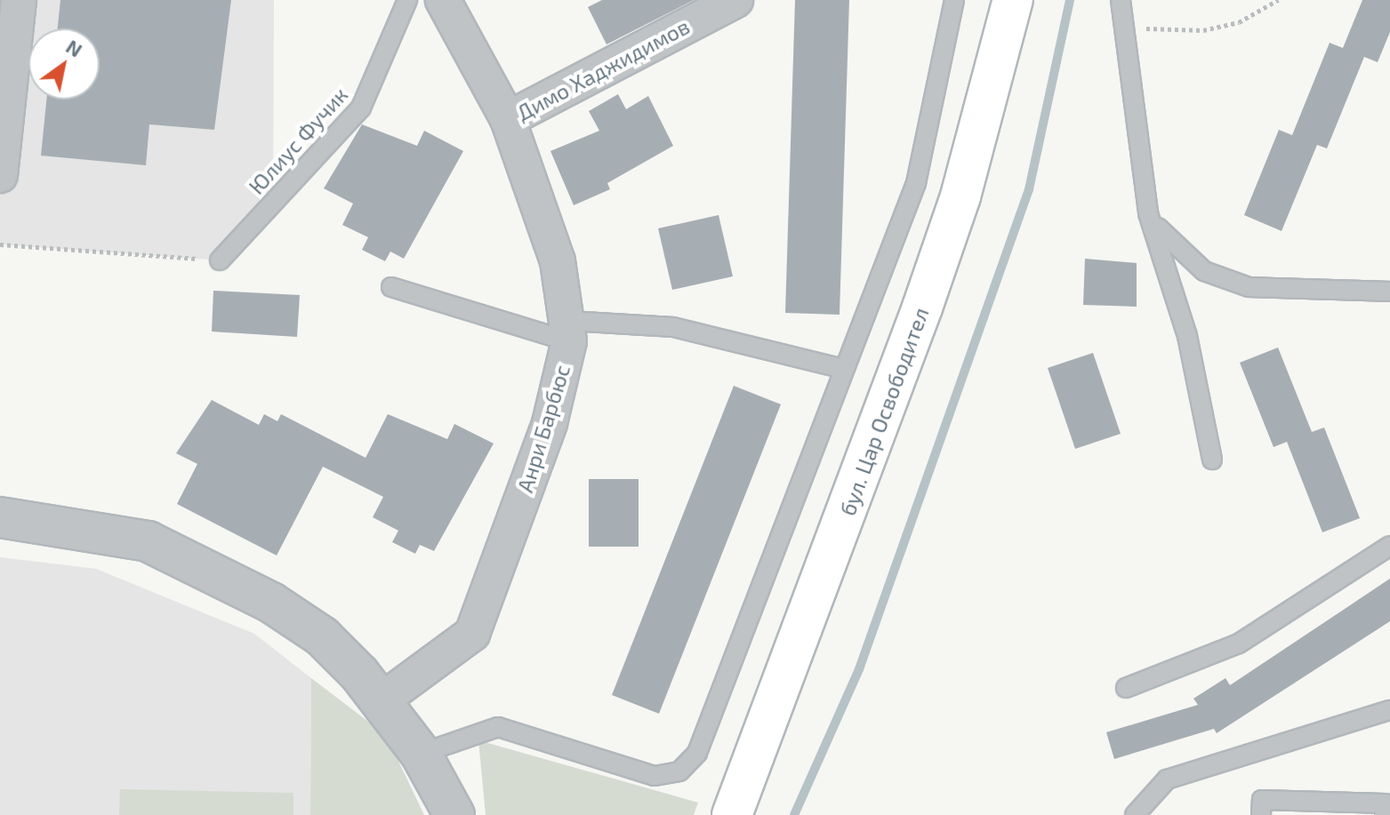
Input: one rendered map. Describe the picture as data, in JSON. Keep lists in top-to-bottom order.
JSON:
{
  "streets": {
    "main road": ["бул. Цар Освободител"],
    "street": ["Димо Хаджидимов", "Анри Барбюс"],
    "lane": ["Юлиус Фучик"]
  },
  "crossings": [
    ["Димо Хаджидимов", "Анри Барбюс"]
  ],
  "north": "top right"
}
